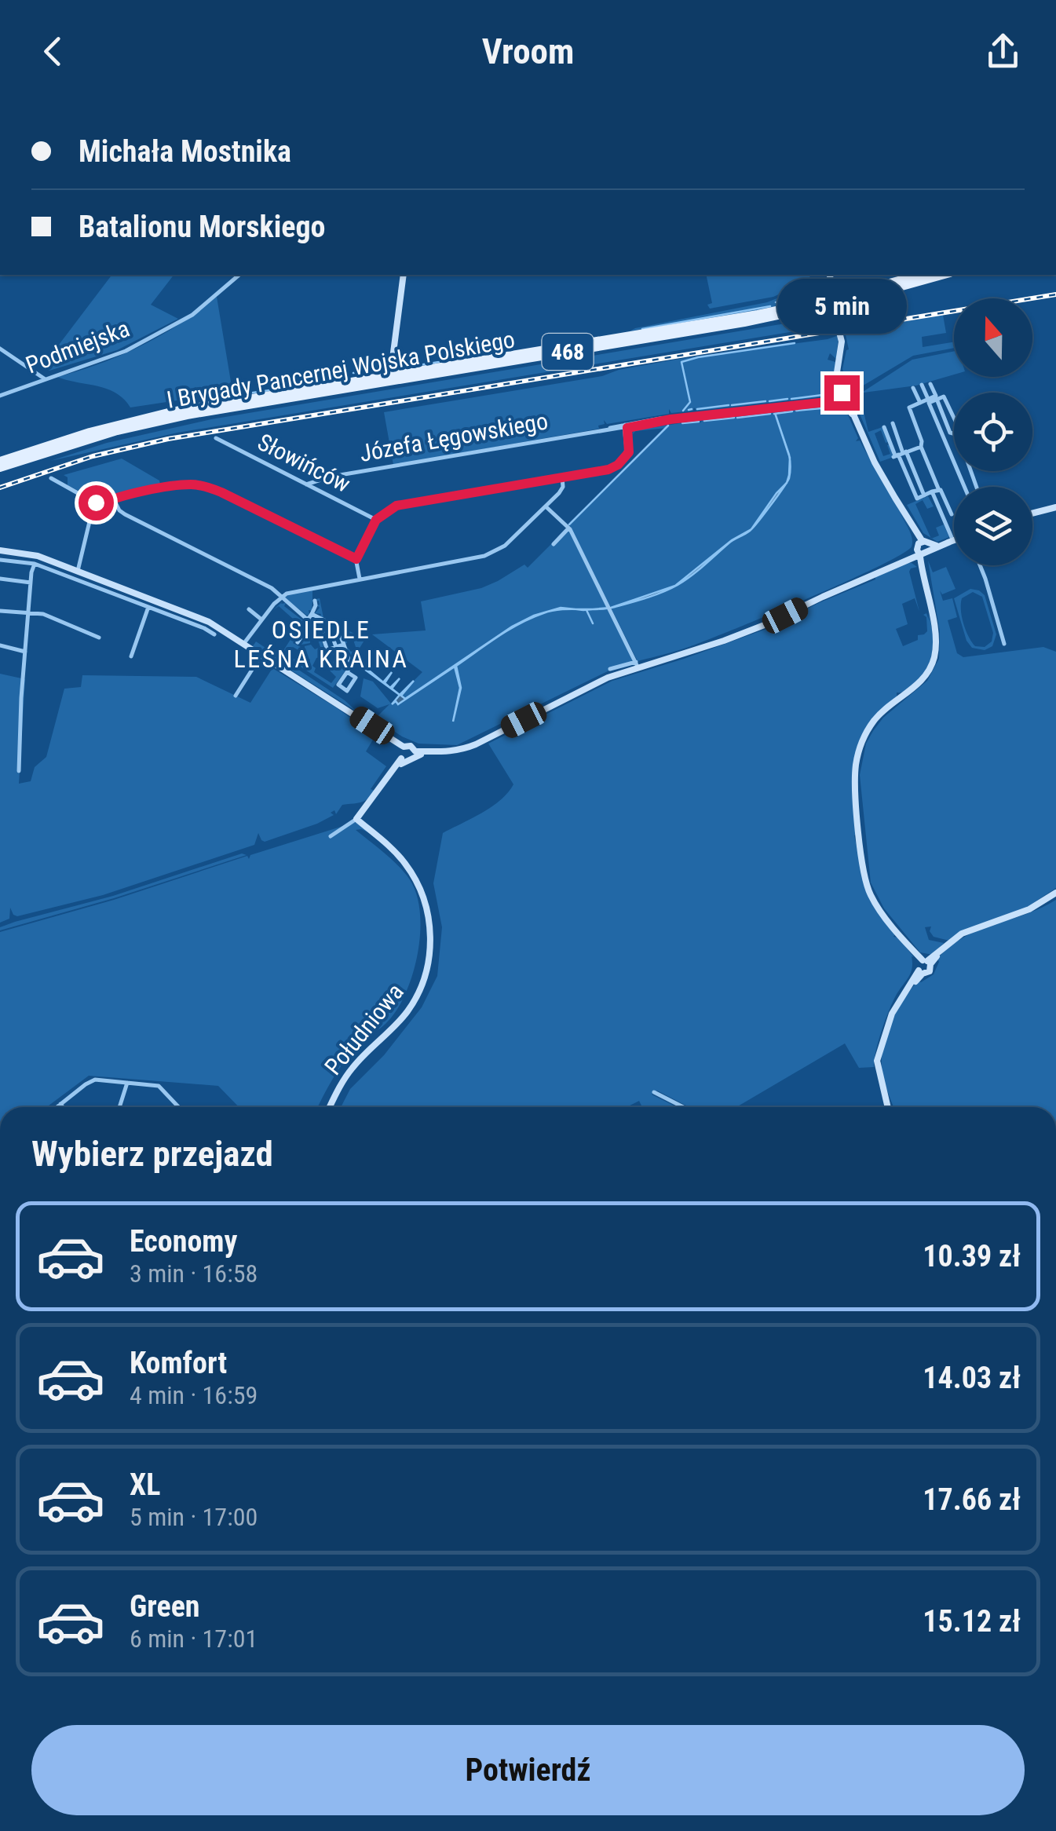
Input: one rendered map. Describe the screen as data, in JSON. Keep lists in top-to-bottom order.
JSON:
{
  "streets": {
    "main road": ["468", "I Brygady Pancernej Wojska Polskiego"],
    "street": [
      "Podmiejska",
      "Józefa Łęgowskiego",
      "Słowińców",
      "Południowa"
    ]
  },
  "crossings": [
    ["Józefa Łęgowskiego", "Słowińców"]
  ],
  "districts": ["OSIEDLE LEŚNA KRAINA"],
  "north": "top",
  "page": {
    "header": "Vroom",
    "banner": ["Michała Mostnika", "Batalionu Morskiego"],
    "bubble": "5 min",
    "heading": "Wybierz przejazd",
    "list": [
      {
        "name": "Economy",
        "note": "3 min · 16:58",
        "value": "10.39 zł"
      },
      {
        "name": "Komfort",
        "note": "4 min · 16:59",
        "value": "14.03 zł"
      },
      {
        "name": "XL",
        "note": "5 min · 17:00",
        "value": "17.66 zł"
      },
      {
        "name": "Green",
        "note": "6 min · 17:01",
        "value": "15.12 zł"
      }
    ],
    "buttons": "Potwierdź"
  }
}
